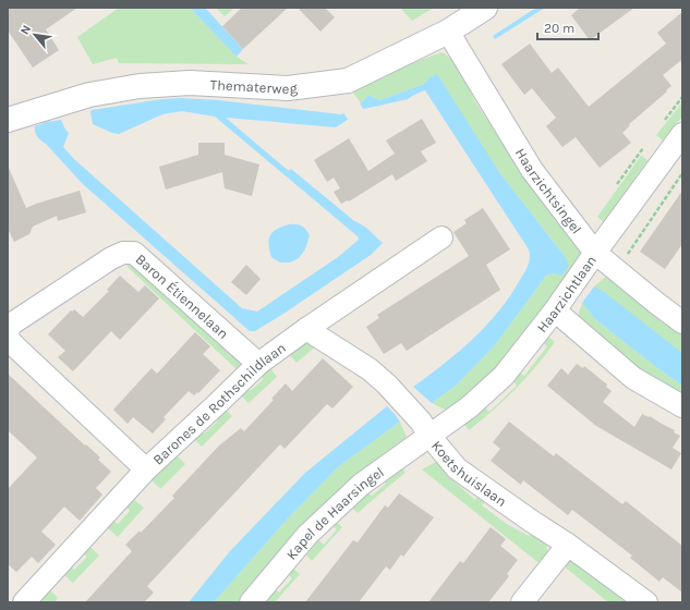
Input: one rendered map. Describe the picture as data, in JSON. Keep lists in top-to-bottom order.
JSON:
{
  "streets": {
    "street": [
      "Thematerweg",
      "Haarzichtsingel",
      "Haarzichtlaan",
      "Baron Étiennelaan",
      "Barones de Rothschildlaan",
      "Koetshuislaan",
      "Kapel de Haarsingel"
    ]
  },
  "crossings": [
    ["Thematerweg", "Haarzichtsingel"],
    ["Haarzichtsingel", "Haarzichtlaan"],
    ["Haarzichtlaan", "Koetshuislaan"],
    ["Haarzichtlaan", "Kapel de Haarsingel"],
    ["Baron Étiennelaan", "Barones de Rothschildlaan"],
    ["Barones de Rothschildlaan", "Koetshuislaan"],
    ["Koetshuislaan", "Kapel de Haarsingel"]
  ],
  "scale_bar": "20 m",
  "north": "top left"
}
